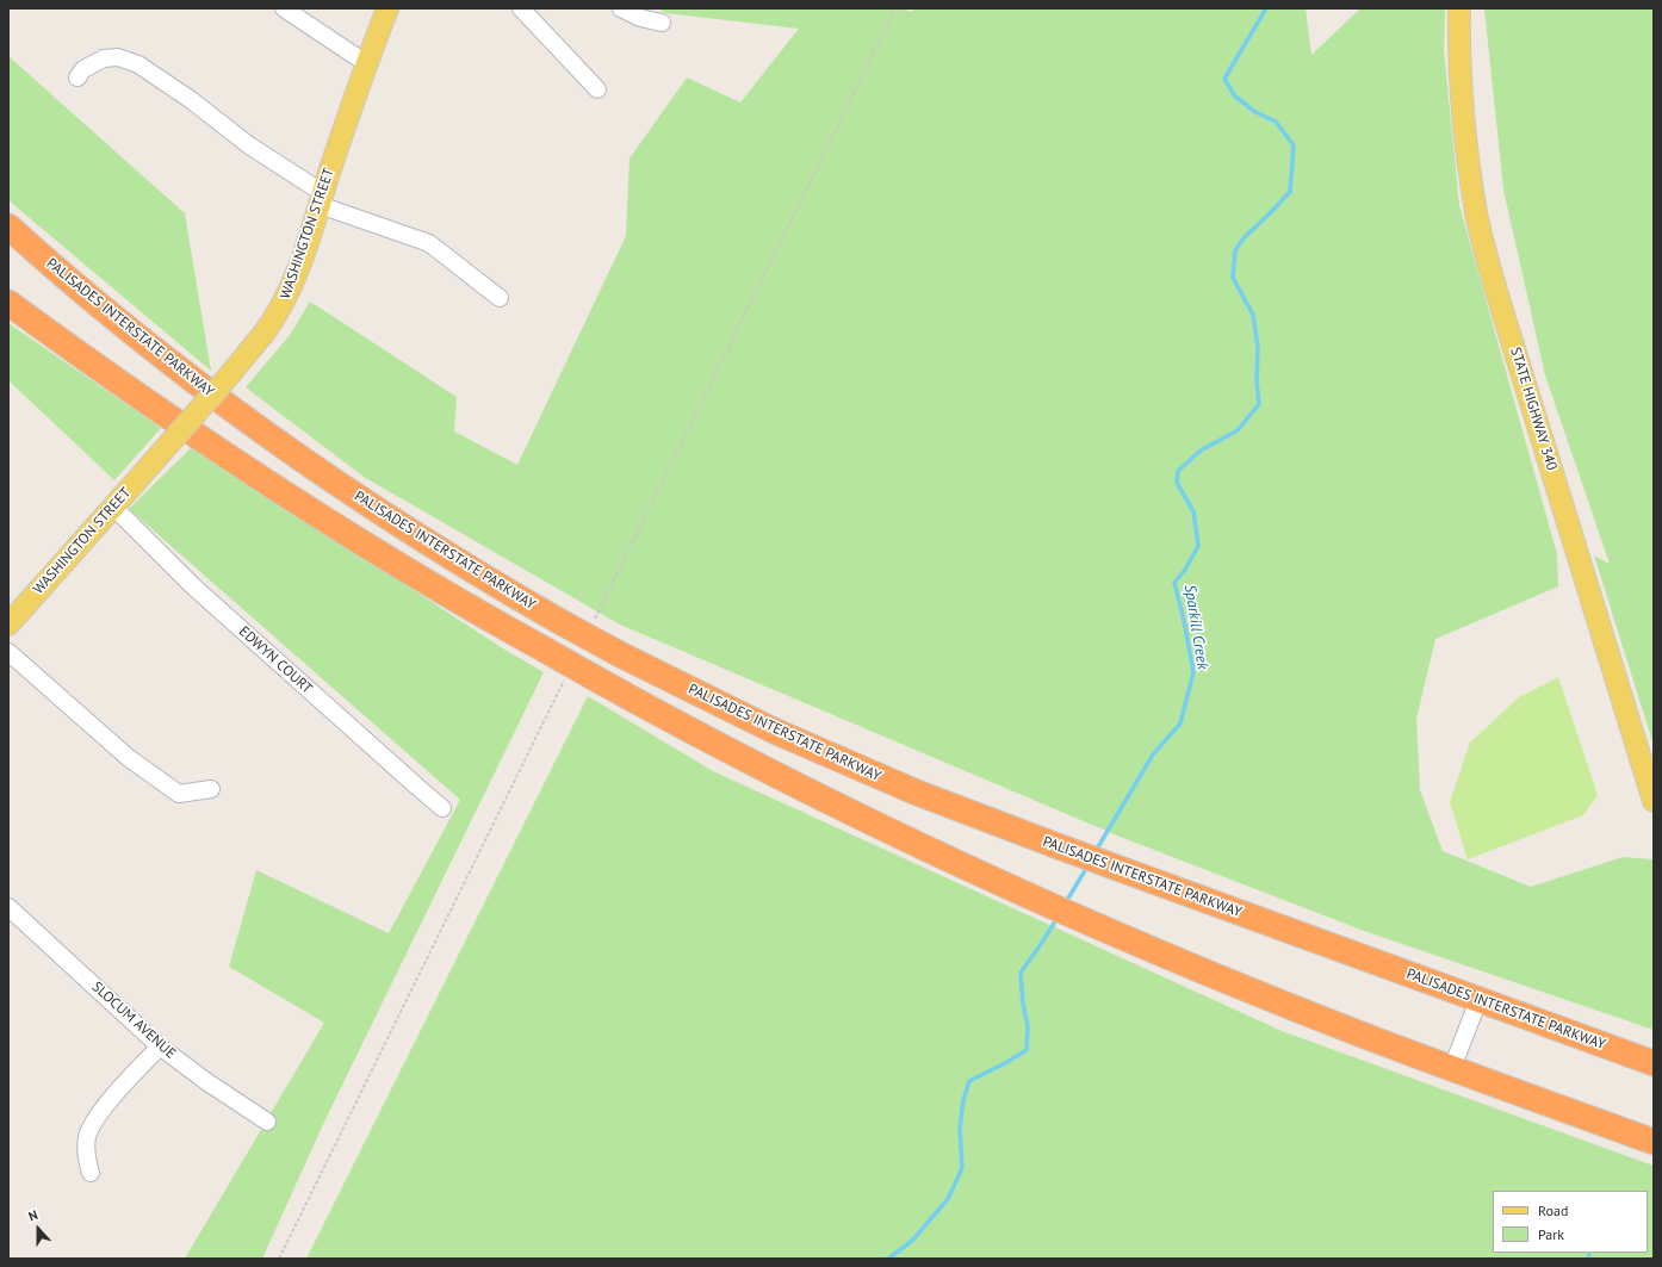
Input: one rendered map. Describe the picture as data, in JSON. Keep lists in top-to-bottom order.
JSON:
{
  "streets": {
    "highway": ["PALISADES INTERSTATE PARKWAY"],
    "main road": ["WASHINGTON STREET", "STATE HIGHWAY 340"],
    "street": ["EDWYN COURT", "SLOCUM AVENUE"]
  },
  "crossings": [
    ["WASHINGTON STREET", "EDWYN COURT"]
  ],
  "water": ["Sparkill Creek"],
  "legend": ["Road", "Park"],
  "north": "top"
}
